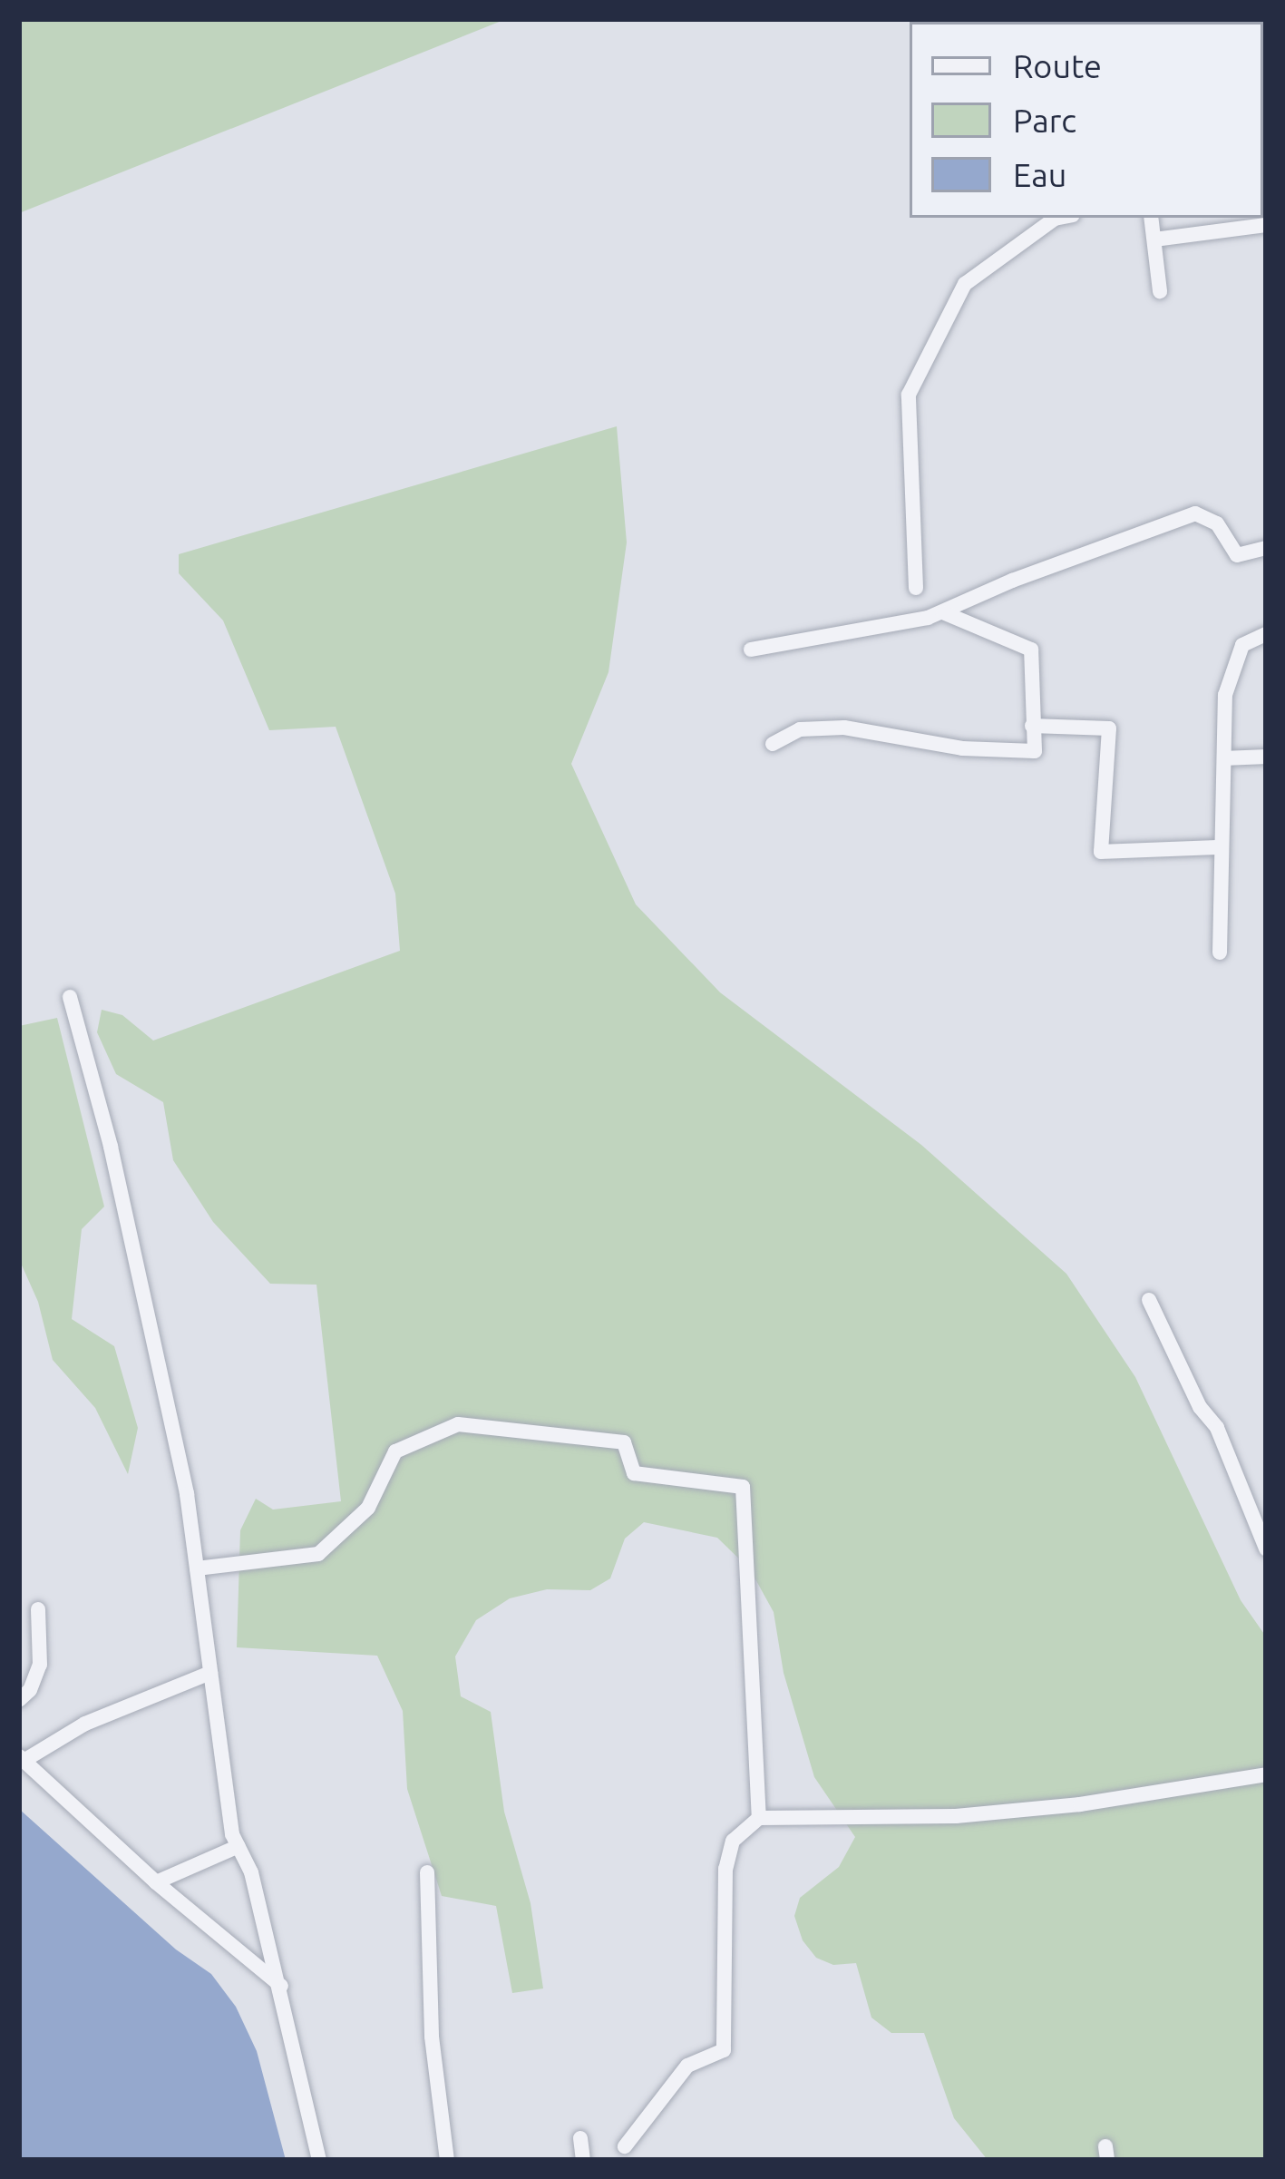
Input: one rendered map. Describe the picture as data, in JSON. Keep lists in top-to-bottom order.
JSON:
{
  "legend": ["Route", "Parc", "Eau"]
}
